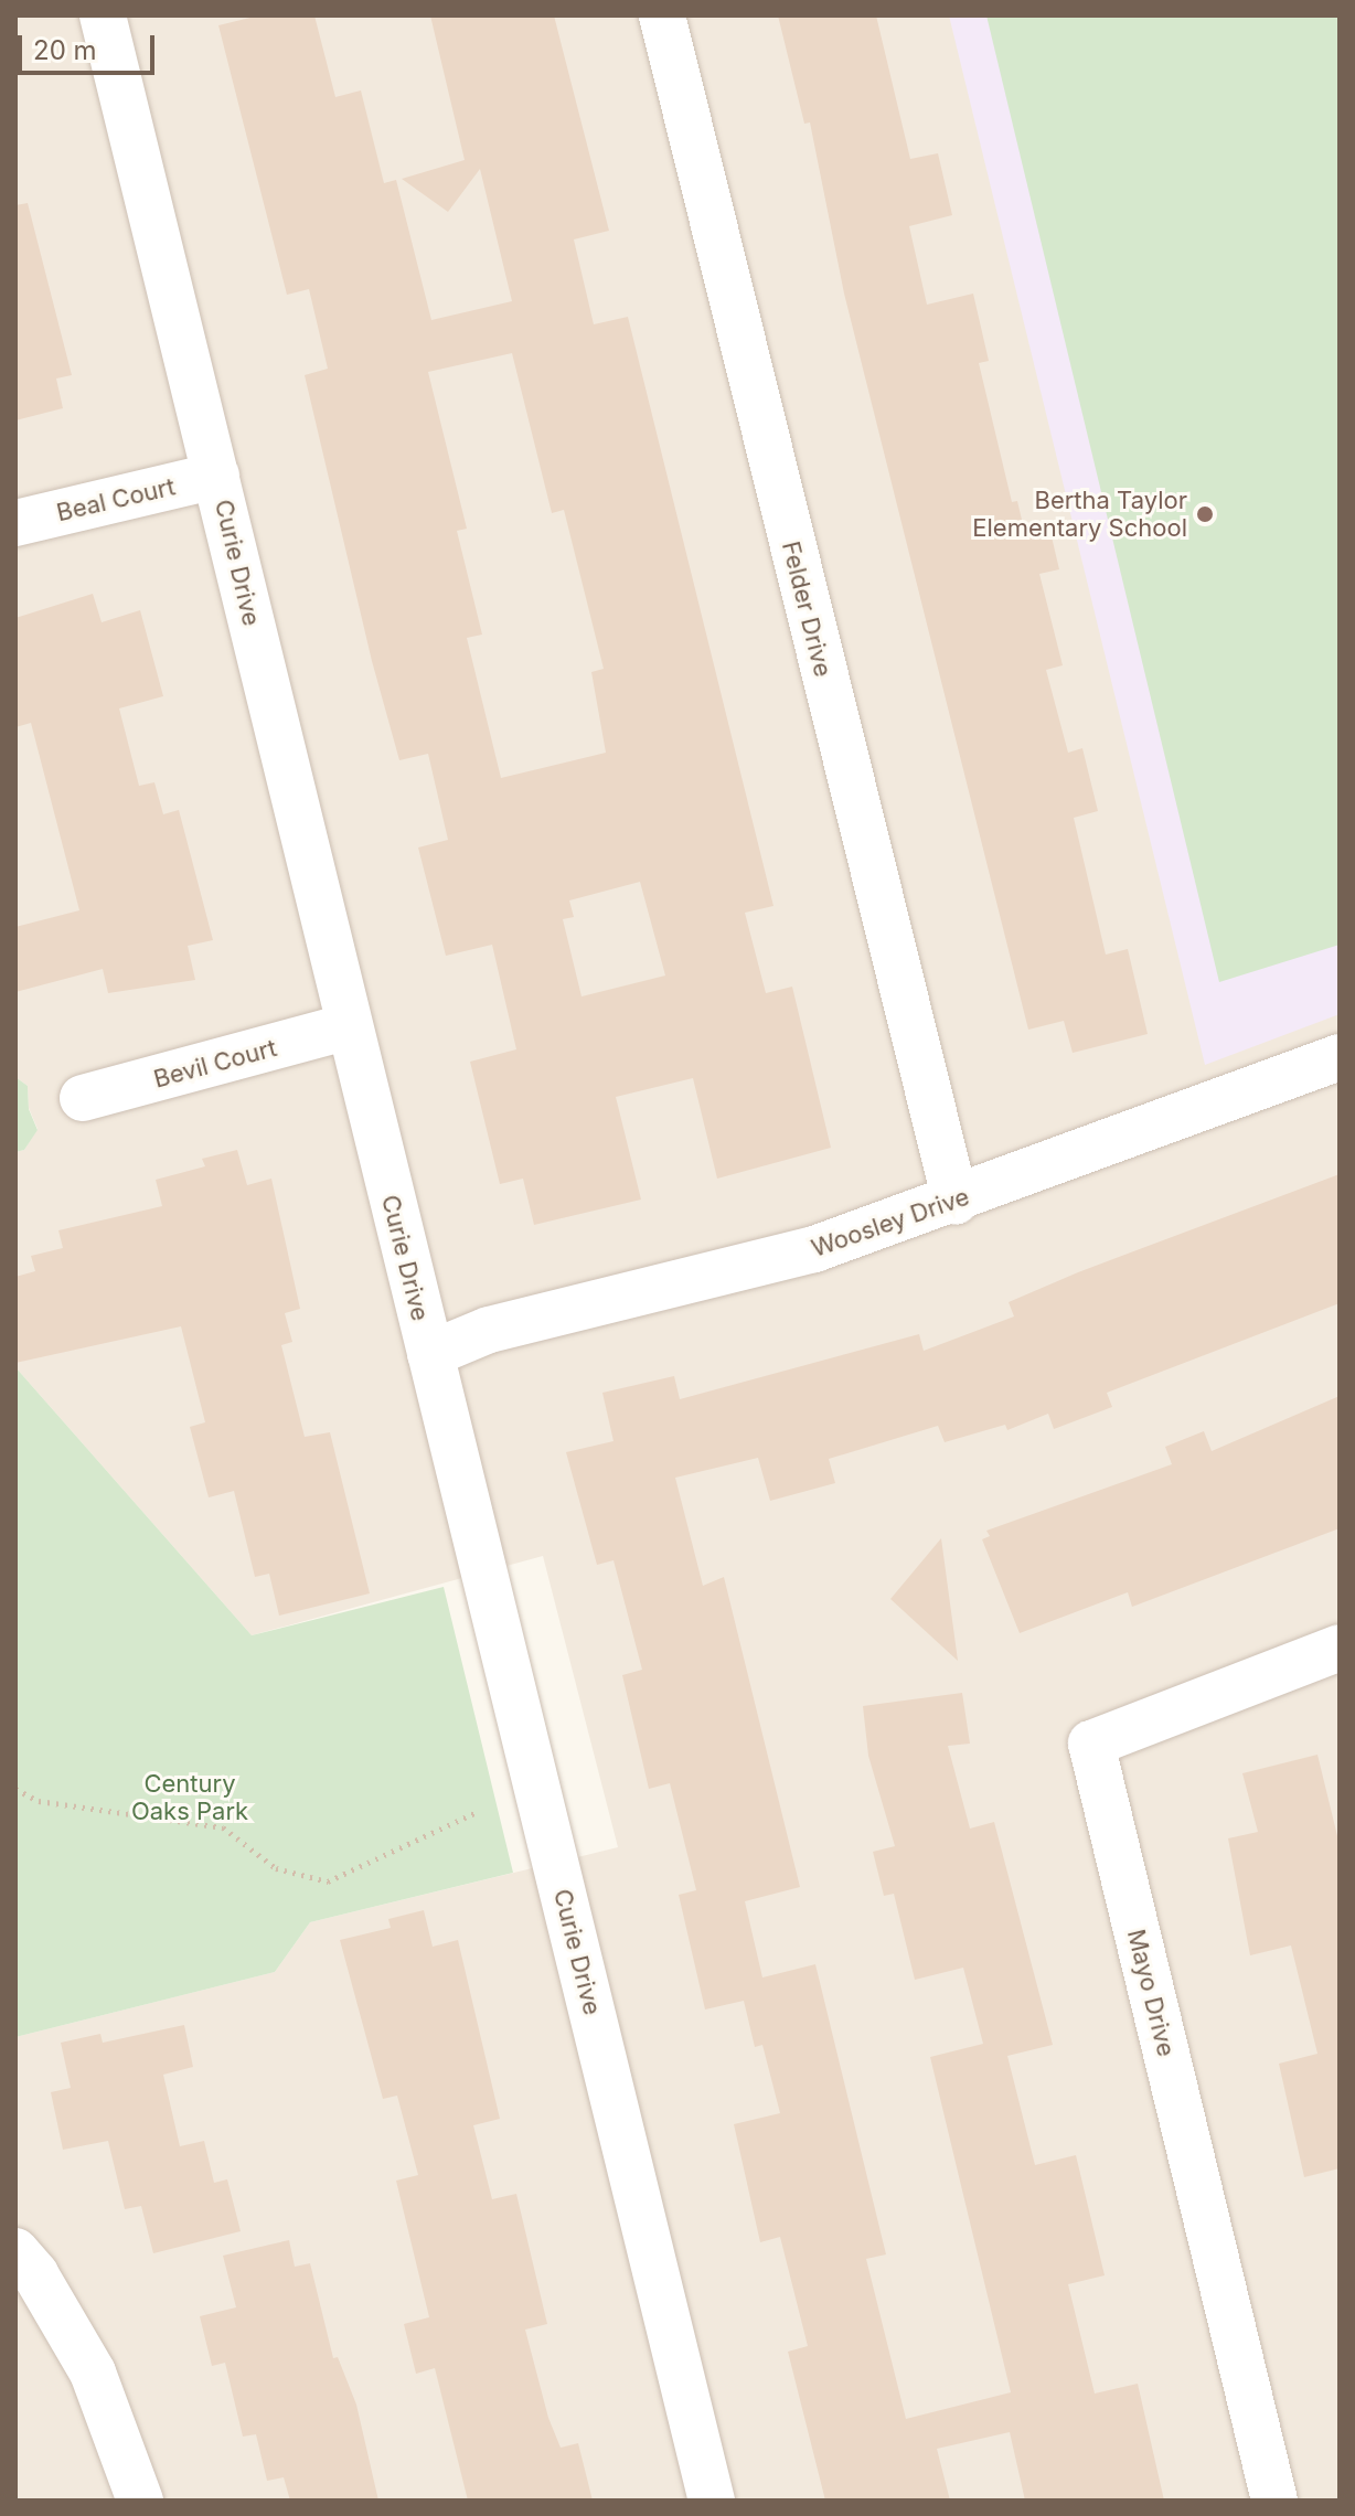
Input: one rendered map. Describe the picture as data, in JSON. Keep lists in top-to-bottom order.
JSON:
{
  "streets": {
    "street": [
      "Beal Court",
      "Curie Drive",
      "Felder Drive",
      "Bevil Court",
      "Woosley Drive",
      "Mayo Drive"
    ]
  },
  "crossings": [
    ["Beal Court", "Curie Drive"],
    ["Curie Drive", "Bevil Court"],
    ["Curie Drive", "Woosley Drive"],
    ["Felder Drive", "Woosley Drive"]
  ],
  "parks": ["Century Oaks Park"],
  "places": ["Bertha Taylor Elementary School"],
  "scale_bar": "20 m"
}
